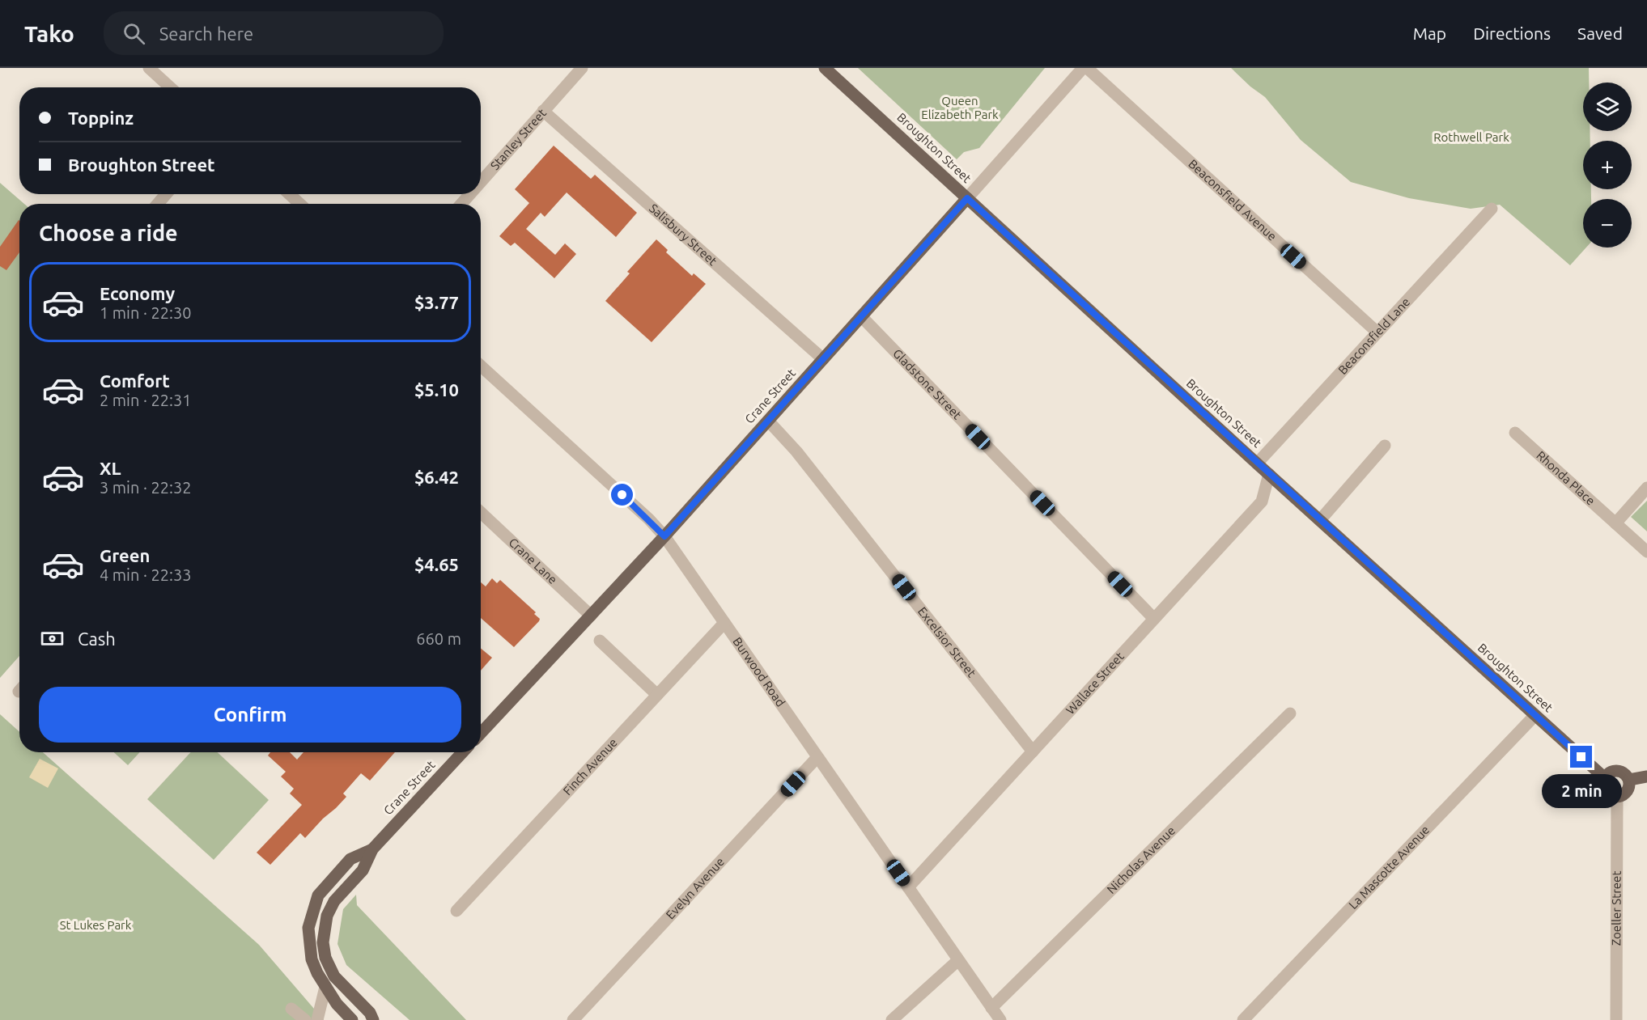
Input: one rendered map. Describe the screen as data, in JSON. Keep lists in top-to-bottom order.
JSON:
{
  "streets": {
    "main road": ["Broughton Street", "Crane Street"],
    "street": [
      "Stanley Street",
      "Beaconsfield Avenue",
      "Salisbury Street",
      "Beaconsfield Lane",
      "Gladstone Street",
      "Rhonda Place",
      "Crane Lane",
      "Excelsior Street",
      "Burwood Road",
      "Wallace Street",
      "Finch Avenue",
      "Nicholas Avenue",
      "La Mascotte Avenue",
      "Evelyn Avenue",
      "Zoeller Street"
    ]
  },
  "crossings": [
    ["Stanley Street", "Salisbury Street"],
    ["Broughton Street", "Beaconsfield Lane"],
    ["Broughton Street", "Crane Street"],
    ["Broughton Street", "Wallace Street"],
    ["Broughton Street", "La Mascotte Avenue"],
    ["Broughton Street", "Zoeller Street"],
    ["Beaconsfield Avenue", "Beaconsfield Lane"],
    ["Salisbury Street", "Crane Street"],
    ["Gladstone Street", "Crane Street"],
    ["Gladstone Street", "Wallace Street"],
    ["Crane Street", "Crane Lane"],
    ["Crane Street", "Excelsior Street"],
    ["Crane Street", "Burwood Road"],
    ["Excelsior Street", "Wallace Street"],
    ["Burwood Road", "Wallace Street"],
    ["Burwood Road", "Finch Avenue"],
    ["Burwood Road", "Nicholas Avenue"],
    ["Burwood Road", "Evelyn Avenue"]
  ],
  "parks": ["Queen Elizabeth Park", "Rothwell Park", "St Lukes Park"],
  "page": {
    "header": "Tako",
    "search": "Search here",
    "nav": ["Map", "Directions", "Saved"],
    "map_buttons": ["+", "−"],
    "banner": ["Toppinz", "Broughton Street"],
    "heading": "Choose a ride",
    "list": [
      {
        "name": "Economy",
        "note": "1 min · 22:30",
        "value": "$3.77"
      },
      {
        "name": "Comfort",
        "note": "2 min · 22:31",
        "value": "$5.10"
      },
      {
        "name": "XL",
        "note": "3 min · 22:32",
        "value": "$6.42"
      },
      {
        "name": "Green",
        "note": "4 min · 22:33",
        "value": "$4.65"
      }
    ],
    "pay": ["Cash", "660 m"],
    "buttons": "Confirm",
    "bubble": "2 min"
  }
}
